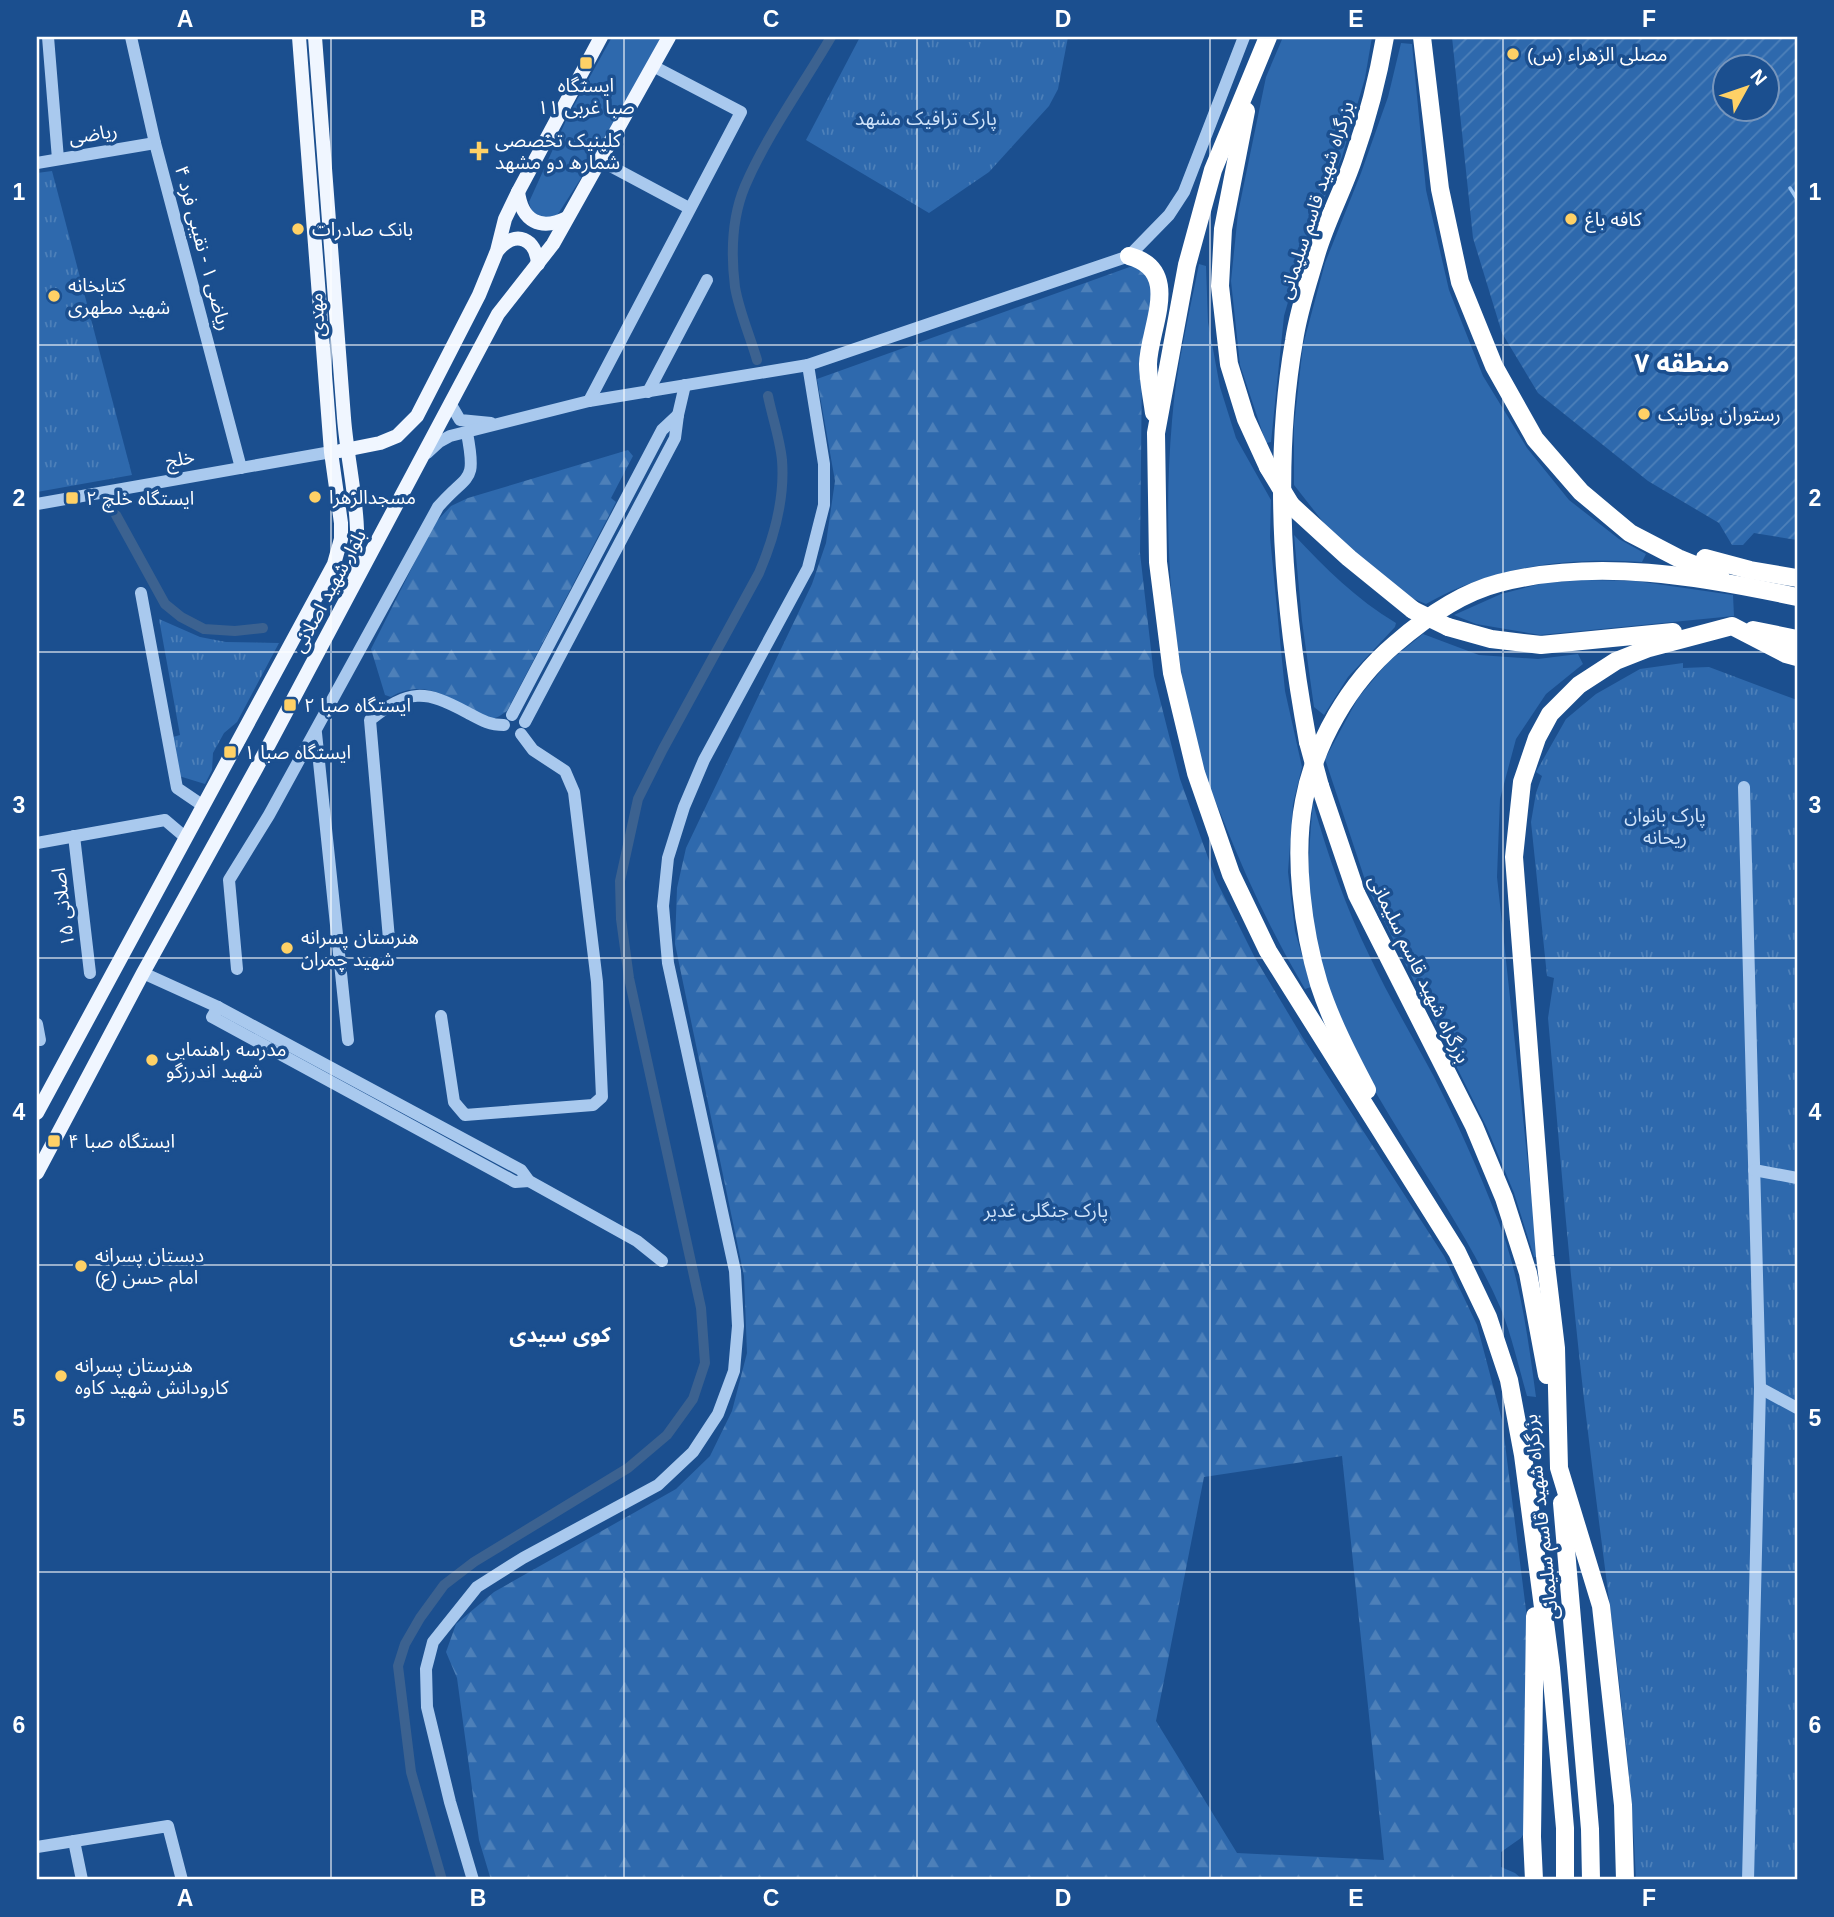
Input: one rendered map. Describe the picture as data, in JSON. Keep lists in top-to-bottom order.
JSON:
{
  "streets": {
    "highway": ["بزرگراه شهید قاسم سلیمانی"],
    "main road": ["مهدی", "بلوار شهید اصلانی"],
    "street": [
      "ریاضی",
      "ریاضی ۱ - نقیبی فرد ۴",
      "خلج",
      "اصلانی ۱۵"
    ]
  },
  "crossings": [
    ["ریاضی", "ریاضی ۱ - نقیبی فرد ۴"],
    ["ریاضی ۱ - نقیبی فرد ۴", "خلج"],
    ["مهدی", "خلج"],
    ["مهدی", "بلوار شهید اصلانی"]
  ],
  "districts": ["منطقه ۷", "کوی سیدی"],
  "parks": ["پارک ترافیک مشهد", "پارک بانوان ریحانه", "پارک جنگلی غدیر"],
  "places": {
    "other": [
      "مصلی الزهراء (س)",
      "کافه باغ",
      "بانک صادرات",
      "کتابخانه شهید مطهری",
      "رستوران بوتانیک",
      "مسجدالزهرا",
      "هنرستان پسرانه شهید چمران",
      "مدرسه راهنمایی شهید اندرزگو",
      "دبستان پسرانه امام حسن (ع)",
      "هنرستان پسرانه کارودانش شهید کاوه"
    ],
    "transit": [
      "ایستگاه صبا غربی ۱۱",
      "ایستگاه خلچ ۲",
      "ایستگاه صبا ۲",
      "ایستگاه صبا ۱",
      "ایستگاه صبا ۴"
    ],
    "health": ["کلینیک تخصصی شمار‌ه دو مشهد"]
  },
  "north": "top right",
  "grid": {
    "columns": [
      "A",
      "B",
      "C",
      "D",
      "E",
      "F"
    ],
    "rows": [
      "1",
      "2",
      "3",
      "4",
      "5",
      "6"
    ]
  }
}
